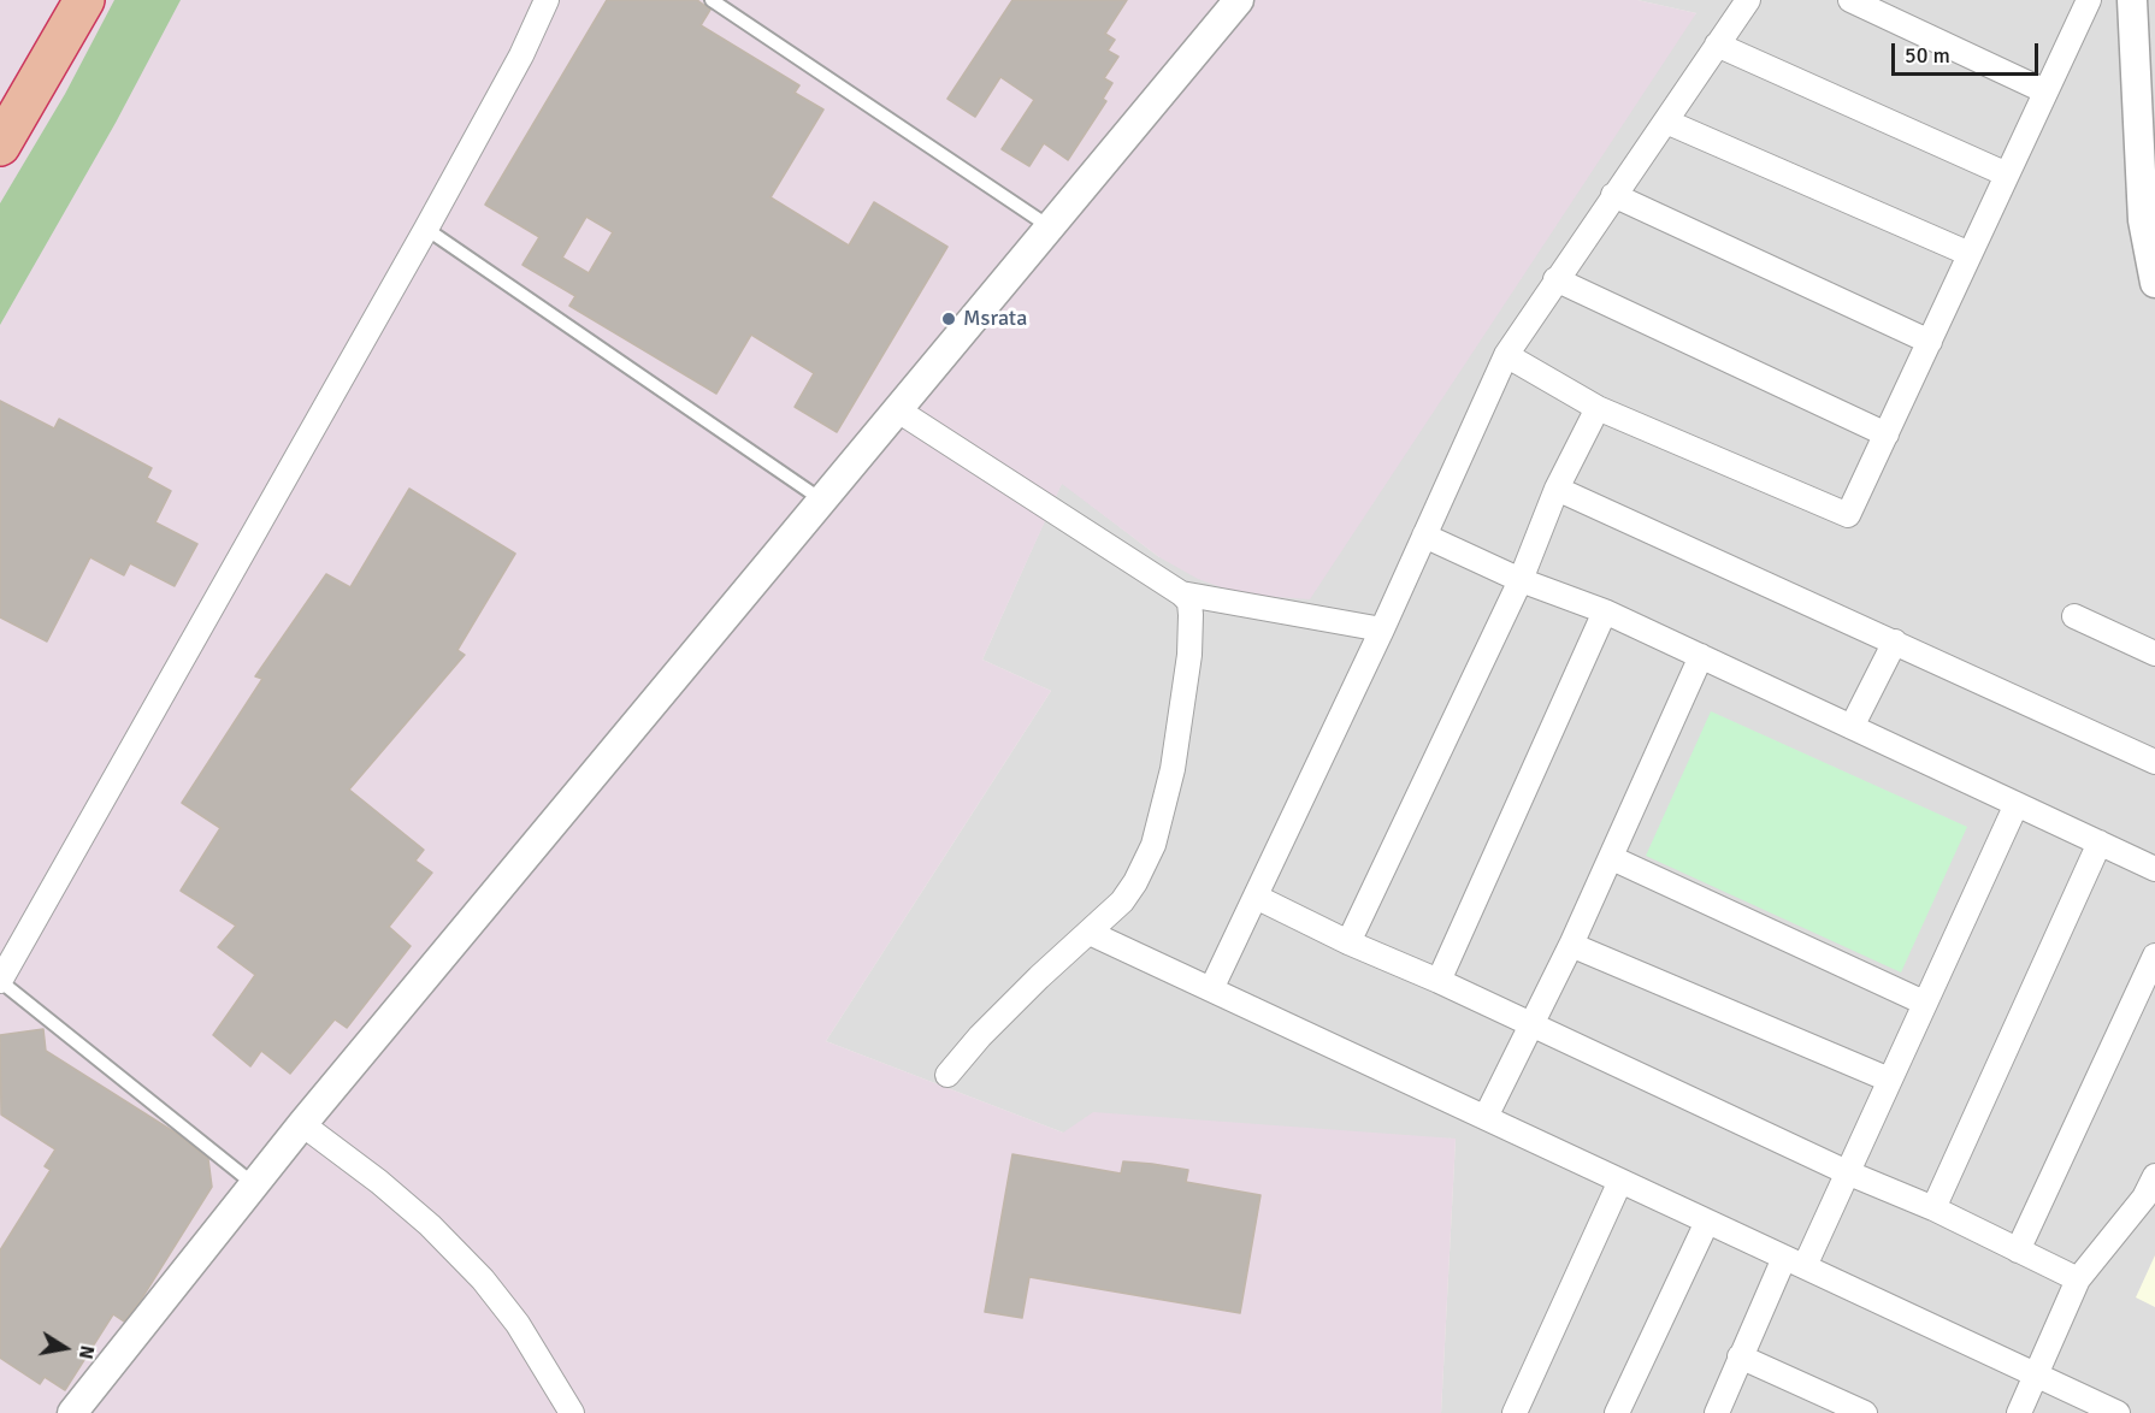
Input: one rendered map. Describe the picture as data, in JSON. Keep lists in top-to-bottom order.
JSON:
{
  "places": ["Msrata"],
  "scale_bar": "50 m",
  "north": "right"
}
